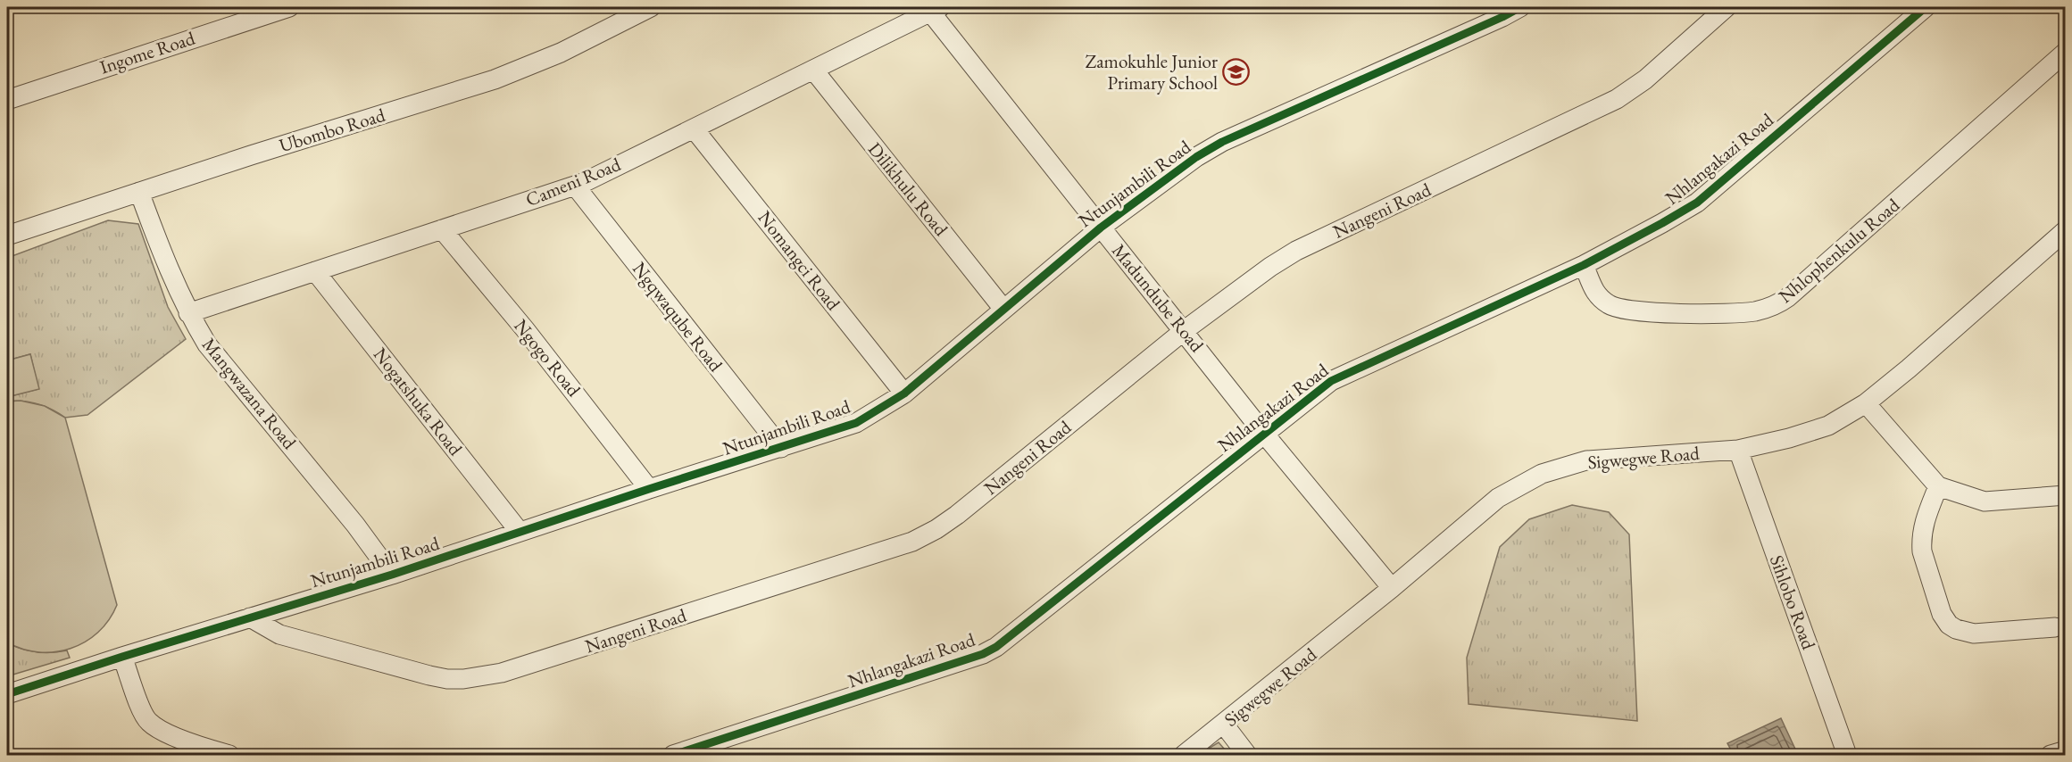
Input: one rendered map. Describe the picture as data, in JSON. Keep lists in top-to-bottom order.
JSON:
{
  "streets": {
    "street": [
      "Ingome Road",
      "Ubombo Road",
      "Nhlangakazi Road",
      "Cameni Road",
      "Ntunjambili Road",
      "Dilikhulu Road",
      "Nangeni Road",
      "Nhlophenkulu Road",
      "Nomangci Road",
      "Madundube Road",
      "Ngqwaqube Road",
      "Ngogo Road",
      "Mangwazana Road",
      "Nogatshuka Road",
      "Sigwegwe Road",
      "Sihlobo Road"
    ]
  },
  "crossings": [
    ["Ubombo Road", "Mangwazana Road"],
    ["Nhlangakazi Road", "Nhlophenkulu Road"],
    ["Nhlangakazi Road", "Madundube Road"],
    ["Cameni Road", "Dilikhulu Road"],
    ["Cameni Road", "Nomangci Road"],
    ["Cameni Road", "Madundube Road"],
    ["Cameni Road", "Ngqwaqube Road"],
    ["Cameni Road", "Ngogo Road"],
    ["Cameni Road", "Mangwazana Road"],
    ["Cameni Road", "Nogatshuka Road"],
    ["Ntunjambili Road", "Dilikhulu Road"],
    ["Ntunjambili Road", "Nangeni Road"],
    ["Ntunjambili Road", "Nomangci Road"],
    ["Ntunjambili Road", "Madundube Road"],
    ["Ntunjambili Road", "Ngqwaqube Road"],
    ["Ntunjambili Road", "Ngogo Road"],
    ["Ntunjambili Road", "Mangwazana Road"],
    ["Ntunjambili Road", "Nogatshuka Road"],
    ["Nangeni Road", "Madundube Road"],
    ["Madundube Road", "Sigwegwe Road"],
    ["Sigwegwe Road", "Sihlobo Road"]
  ],
  "places": {
    "school or university": ["Zamokuhle Junior Primary School"]
  }
}
